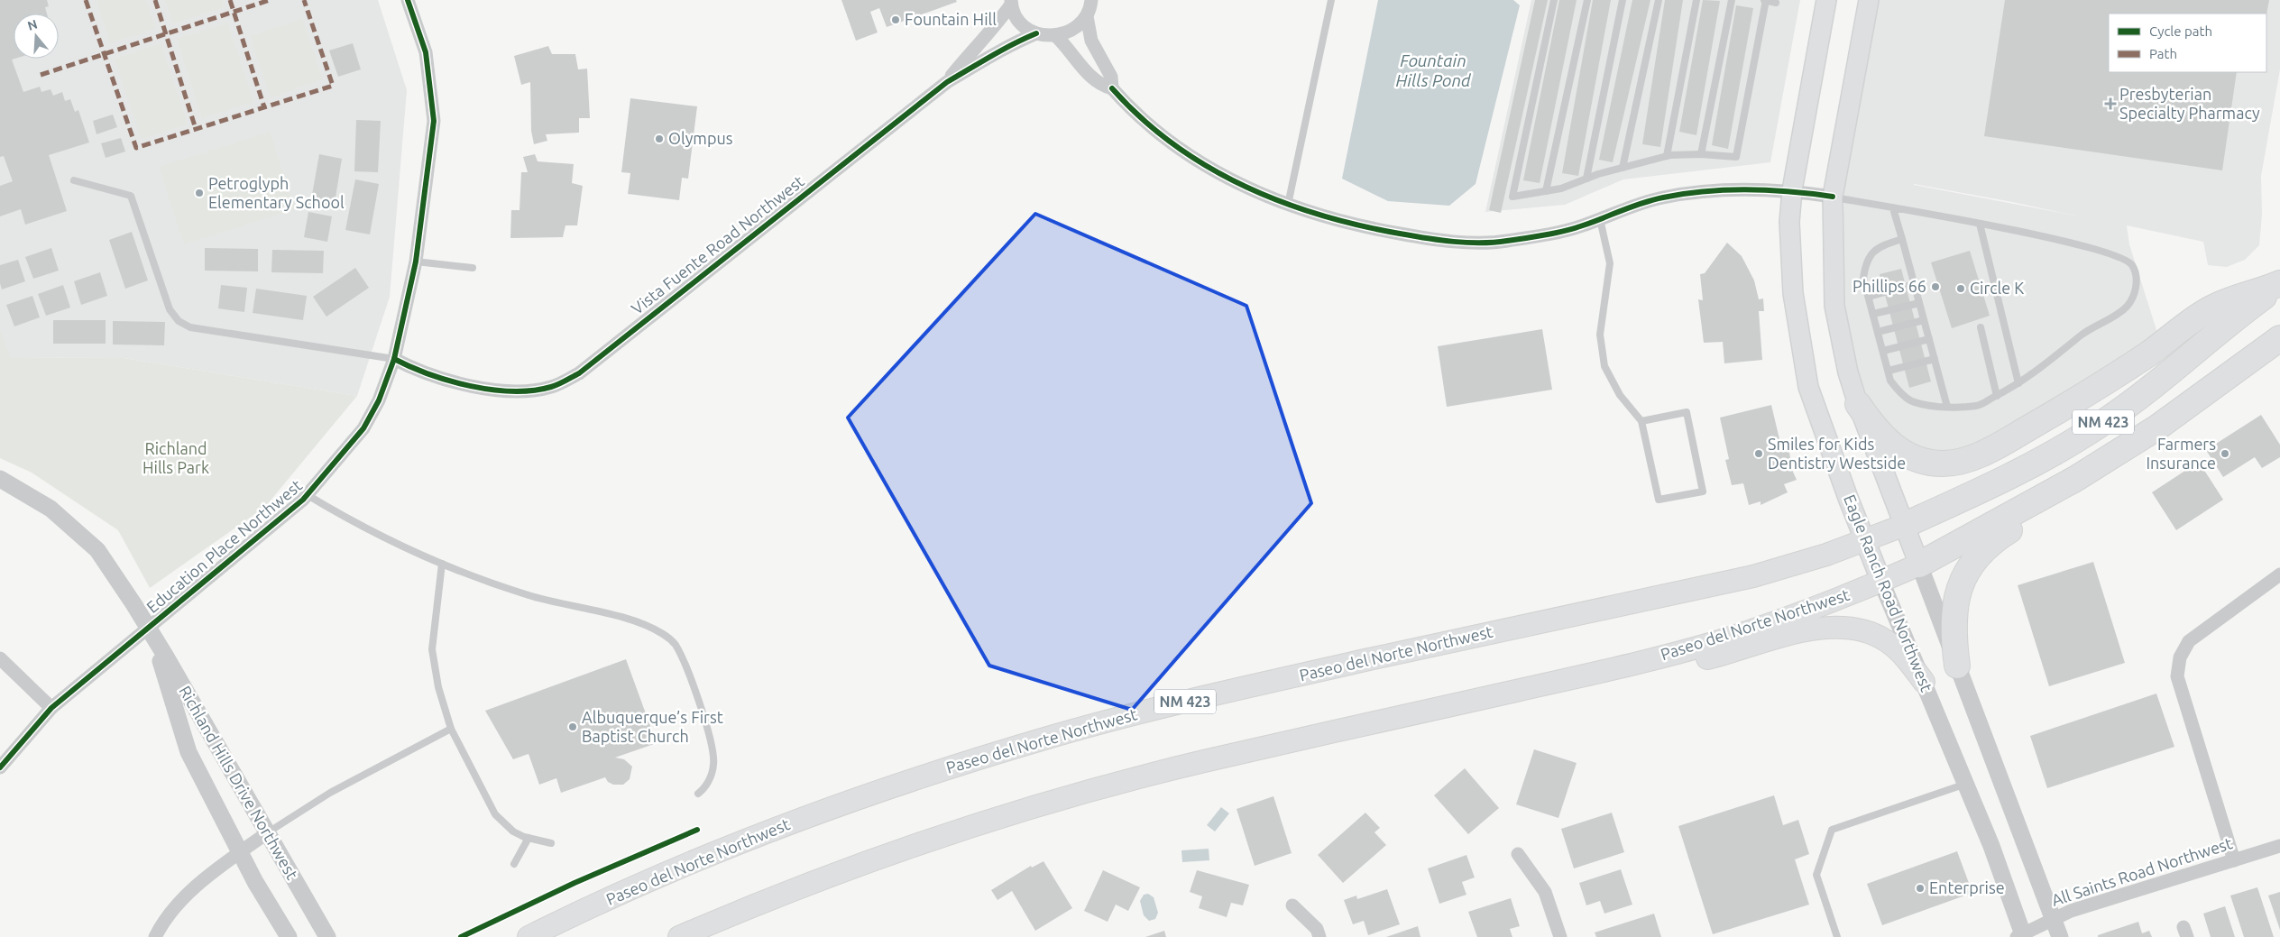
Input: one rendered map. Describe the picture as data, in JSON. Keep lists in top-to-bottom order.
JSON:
{
  "streets": {
    "highway": ["NM 423"],
    "main road": ["Eagle Ranch Road Northwest", "Paseo del Norte Northwest"],
    "street": [
      "Vista Fuente Road Northwest",
      "Education Place Northwest",
      "Richland Hills Drive Northwest",
      "All Saints Road Northwest"
    ]
  },
  "crossings": [
    ["Vista Fuente Road Northwest", "Education Place Northwest"],
    ["NM 423", "Eagle Ranch Road Northwest"],
    ["NM 423", "Paseo del Norte Northwest"],
    ["Education Place Northwest", "Richland Hills Drive Northwest"],
    ["Eagle Ranch Road Northwest", "Paseo del Norte Northwest"],
    ["Eagle Ranch Road Northwest", "All Saints Road Northwest"]
  ],
  "water": ["Fountain Hills Pond"],
  "parks": ["Richland Hills Park"],
  "places": {
    "other": [
      "Fountain Hill",
      "Olympus",
      "Petroglyph Elementary School",
      "Phillips 66",
      "Circle K",
      "Smiles for Kids Dentistry Westside",
      "Farmers Insurance",
      "Albuquerque’s First Baptist Church",
      "Enterprise"
    ],
    "health": ["Presbyterian Specialty Pharmacy"]
  },
  "legend": ["Cycle path", "Path"],
  "north": "top"
}
